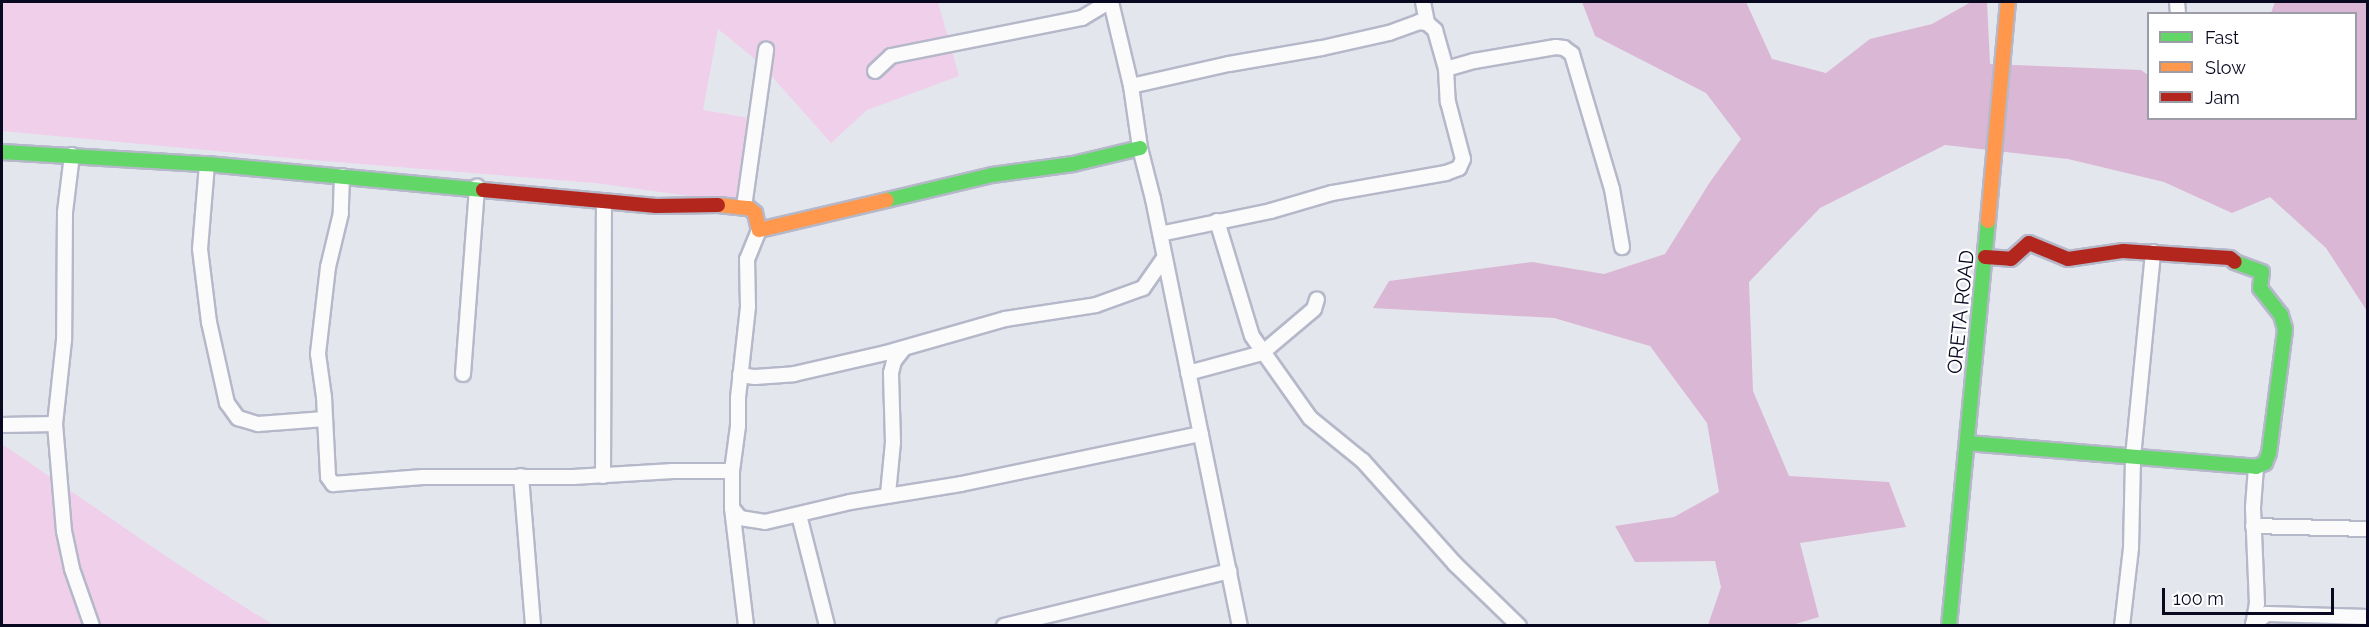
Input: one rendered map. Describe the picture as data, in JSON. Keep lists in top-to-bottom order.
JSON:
{
  "streets": {
    "street": ["ORETA ROAD"]
  },
  "legend": ["Fast", "Slow", "Jam"],
  "scale_bar": "100 m"
}
